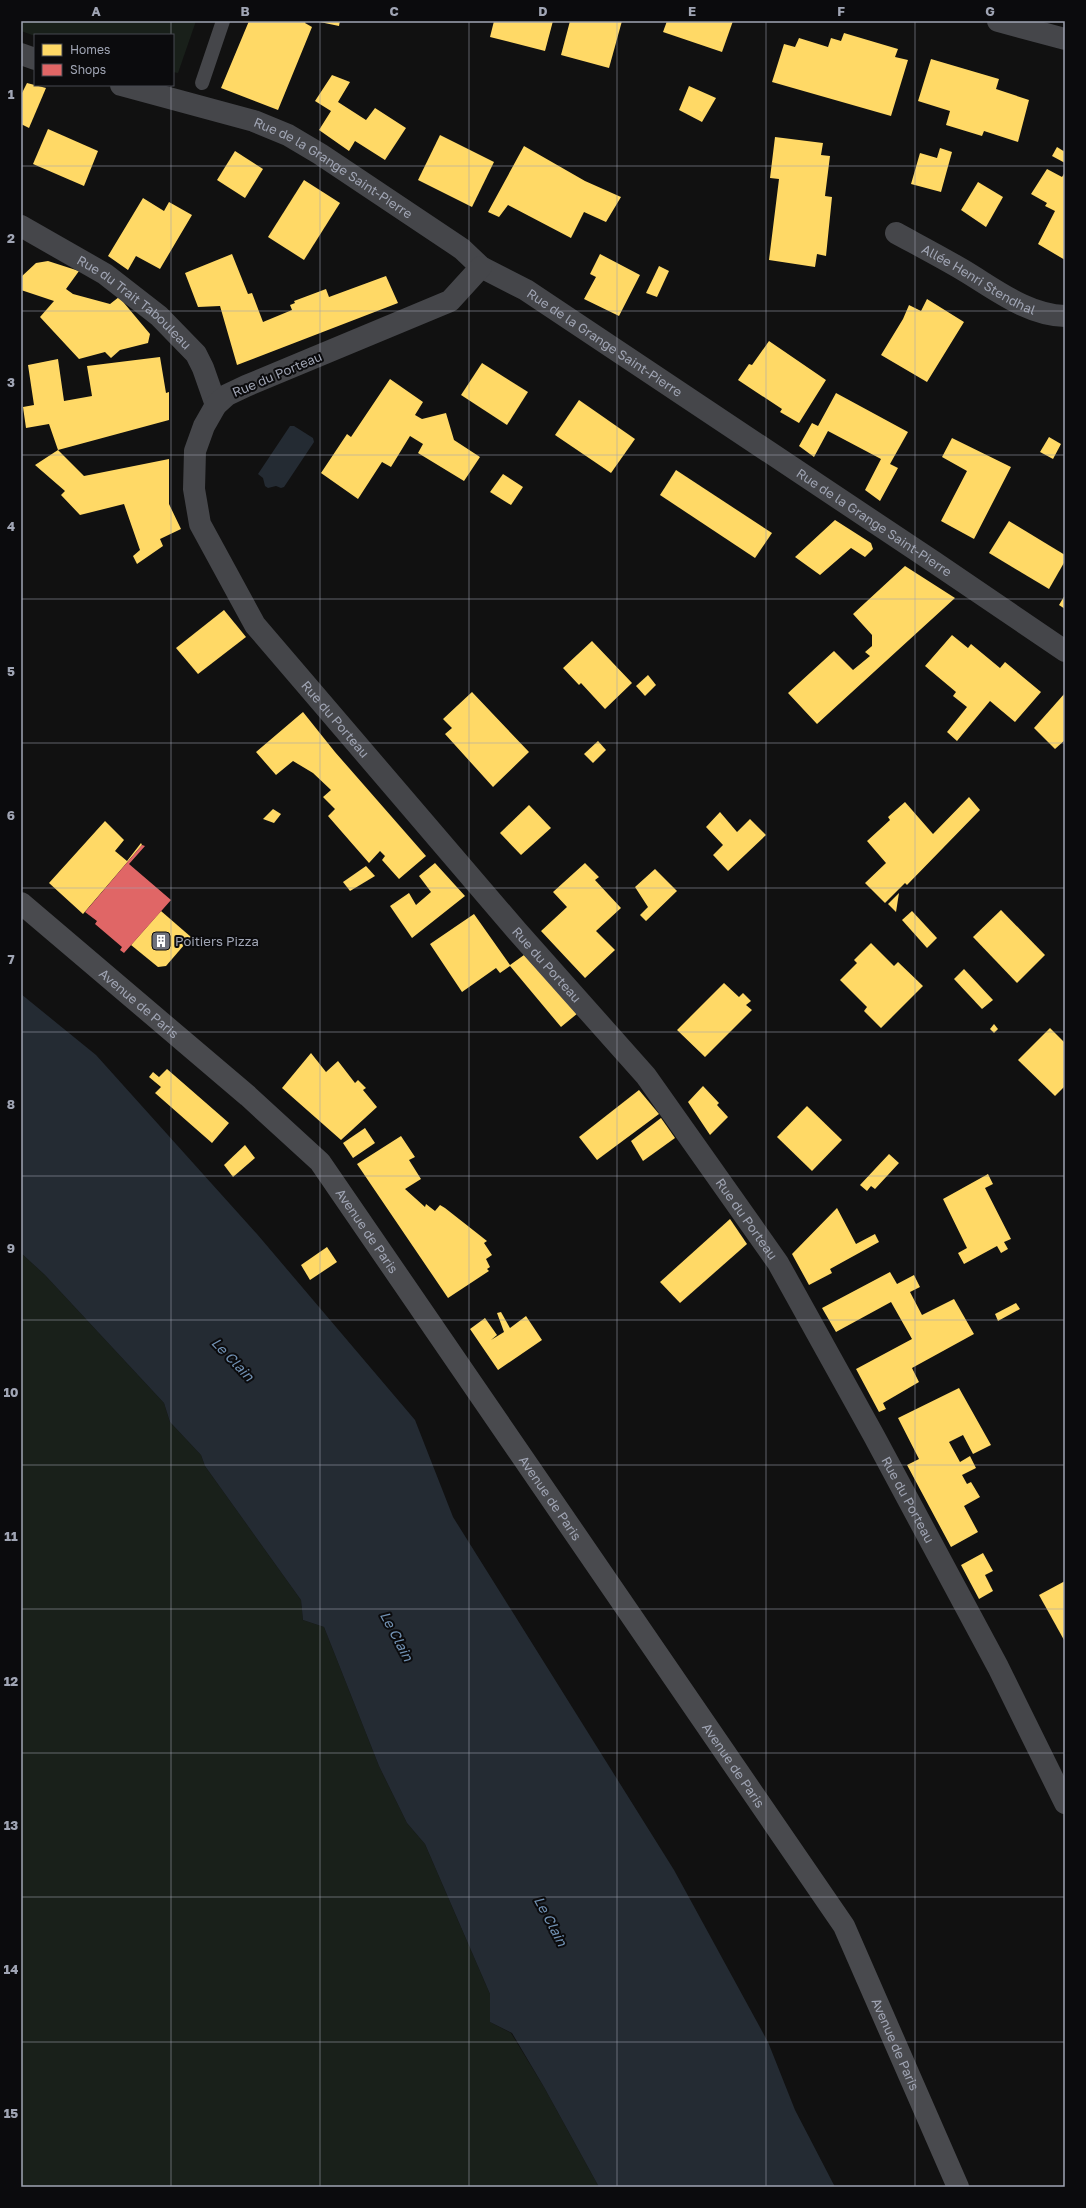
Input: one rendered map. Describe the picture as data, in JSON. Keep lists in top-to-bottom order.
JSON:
{
  "streets": {
    "main road": ["Avenue de Paris"],
    "street": [
      "Rue de la Grange Saint-Pierre",
      "Allée Henri Stendhal",
      "Rue du Trait Tabouleau",
      "Rue du Porteau"
    ]
  },
  "crossings": [
    ["Rue de la Grange Saint-Pierre", "Rue du Porteau"],
    ["Rue du Trait Tabouleau", "Rue du Porteau"]
  ],
  "water": ["Le Clain"],
  "places": {
    "building": ["Poitiers Pizza"]
  },
  "legend": ["Homes", "Shops"],
  "grid": {
    "columns": [
      "A",
      "B",
      "C",
      "D",
      "E",
      "F",
      "G"
    ],
    "rows": [
      "1",
      "2",
      "3",
      "4",
      "5",
      "6",
      "7",
      "8",
      "9",
      "10",
      "11",
      "12",
      "13",
      "14",
      "15"
    ]
  }
}
